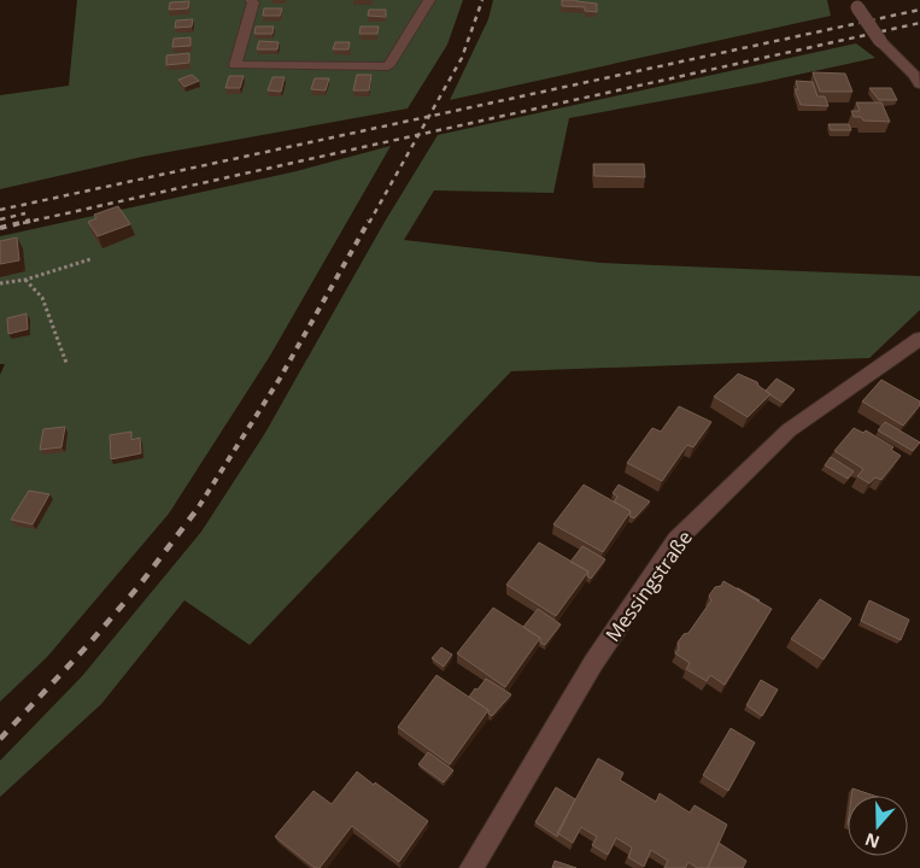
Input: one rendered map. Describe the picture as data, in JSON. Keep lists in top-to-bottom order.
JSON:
{
  "streets": {
    "street": ["Messingstraße"]
  },
  "north": "bottom"
}
